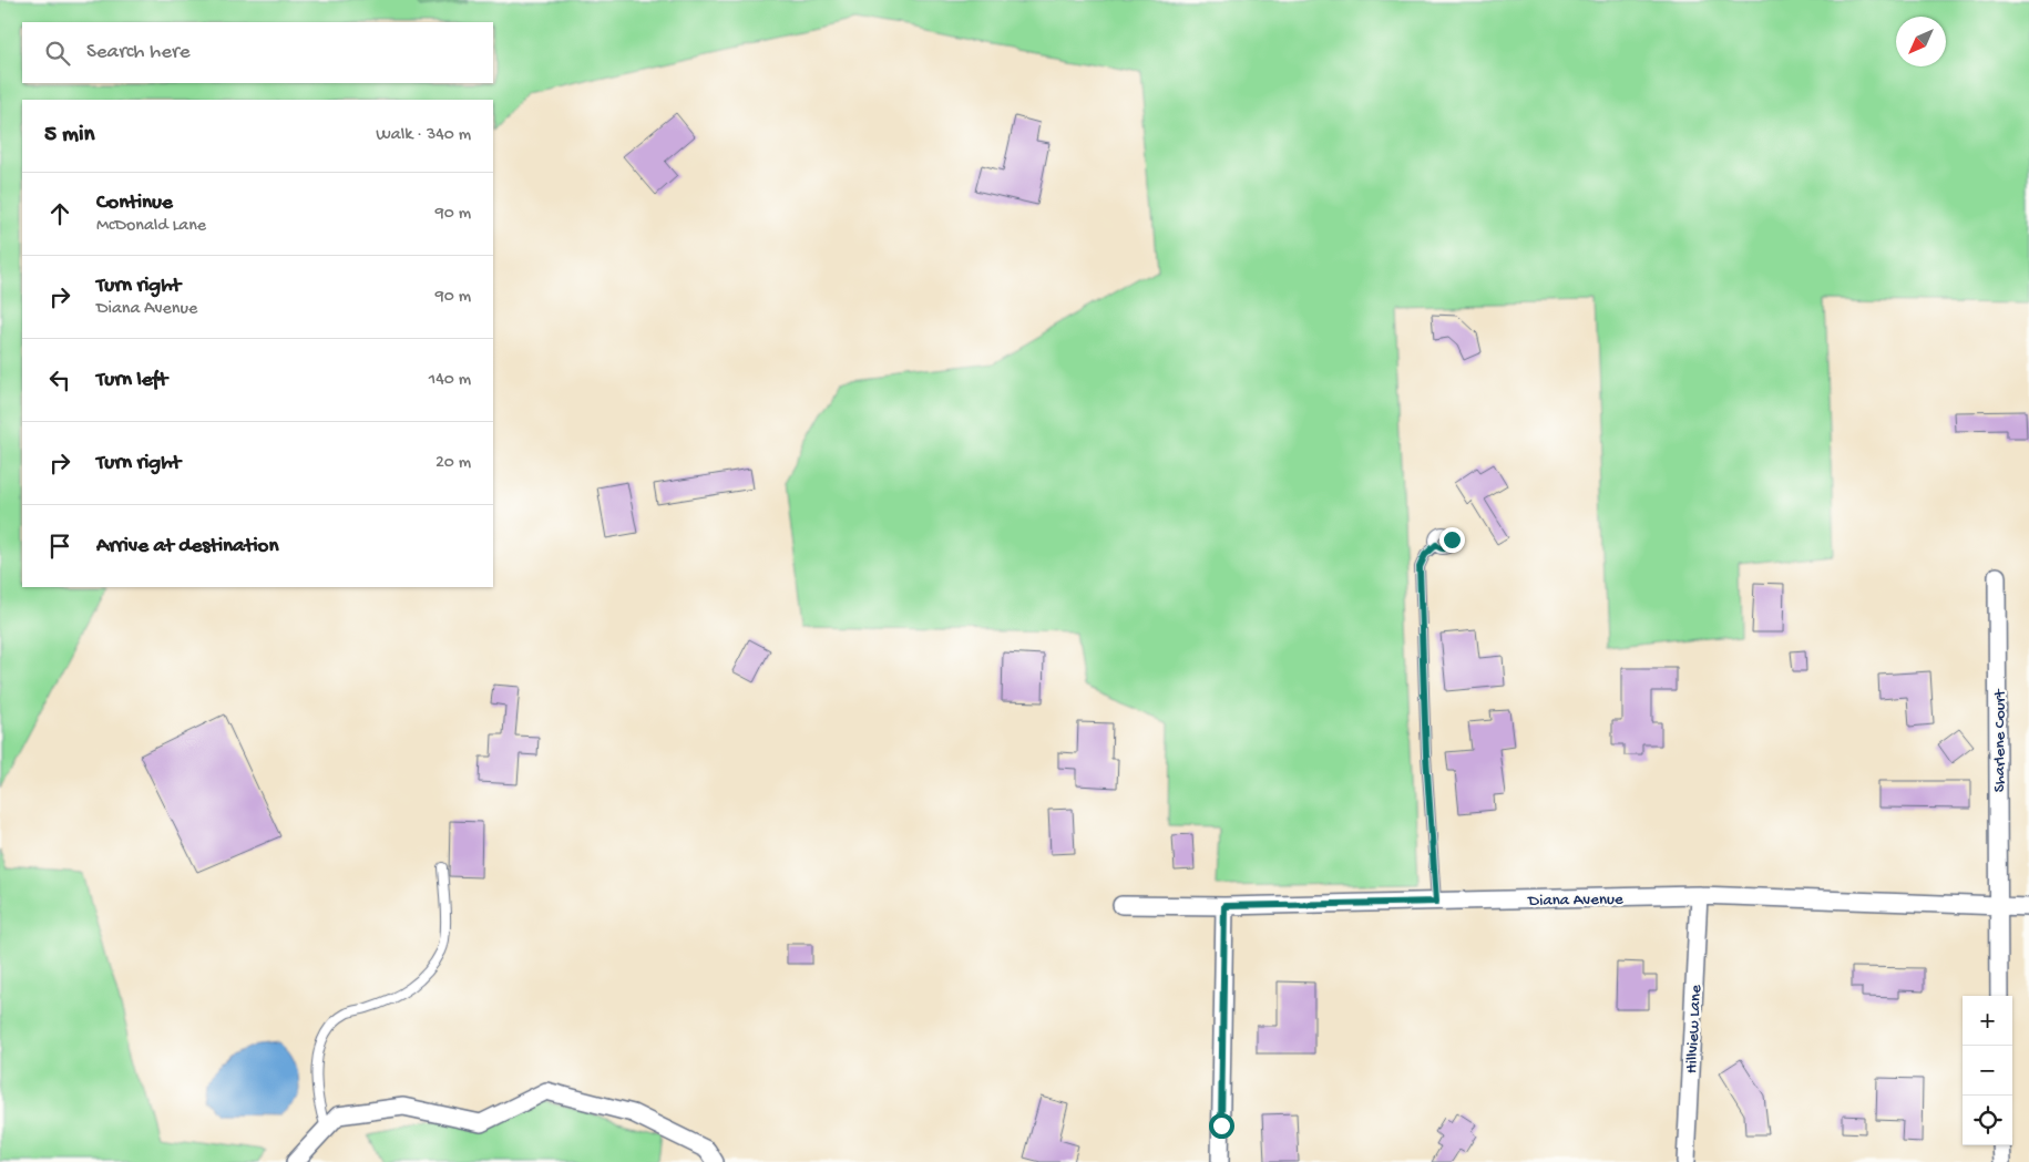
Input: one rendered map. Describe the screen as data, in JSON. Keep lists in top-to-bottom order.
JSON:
{
  "streets": {
    "street": ["Sharlene Court", "Diana Avenue", "Hillview Lane"]
  },
  "crossings": [
    ["Sharlene Court", "Diana Avenue"],
    ["Diana Avenue", "Hillview Lane"]
  ],
  "north": "bottom left",
  "page": {
    "search": "Search here",
    "heading": ["5 min", "Walk · 340 m"],
    "list": [
      ["Continue", "McDonald Lane", "90 m"],
      ["Turn right", "Diana Avenue", "90 m"],
      ["Turn left", "140 m"],
      ["Turn right", "20 m"],
      "Arrive at destination"
    ],
    "map_buttons": ["+", "−"]
  }
}
